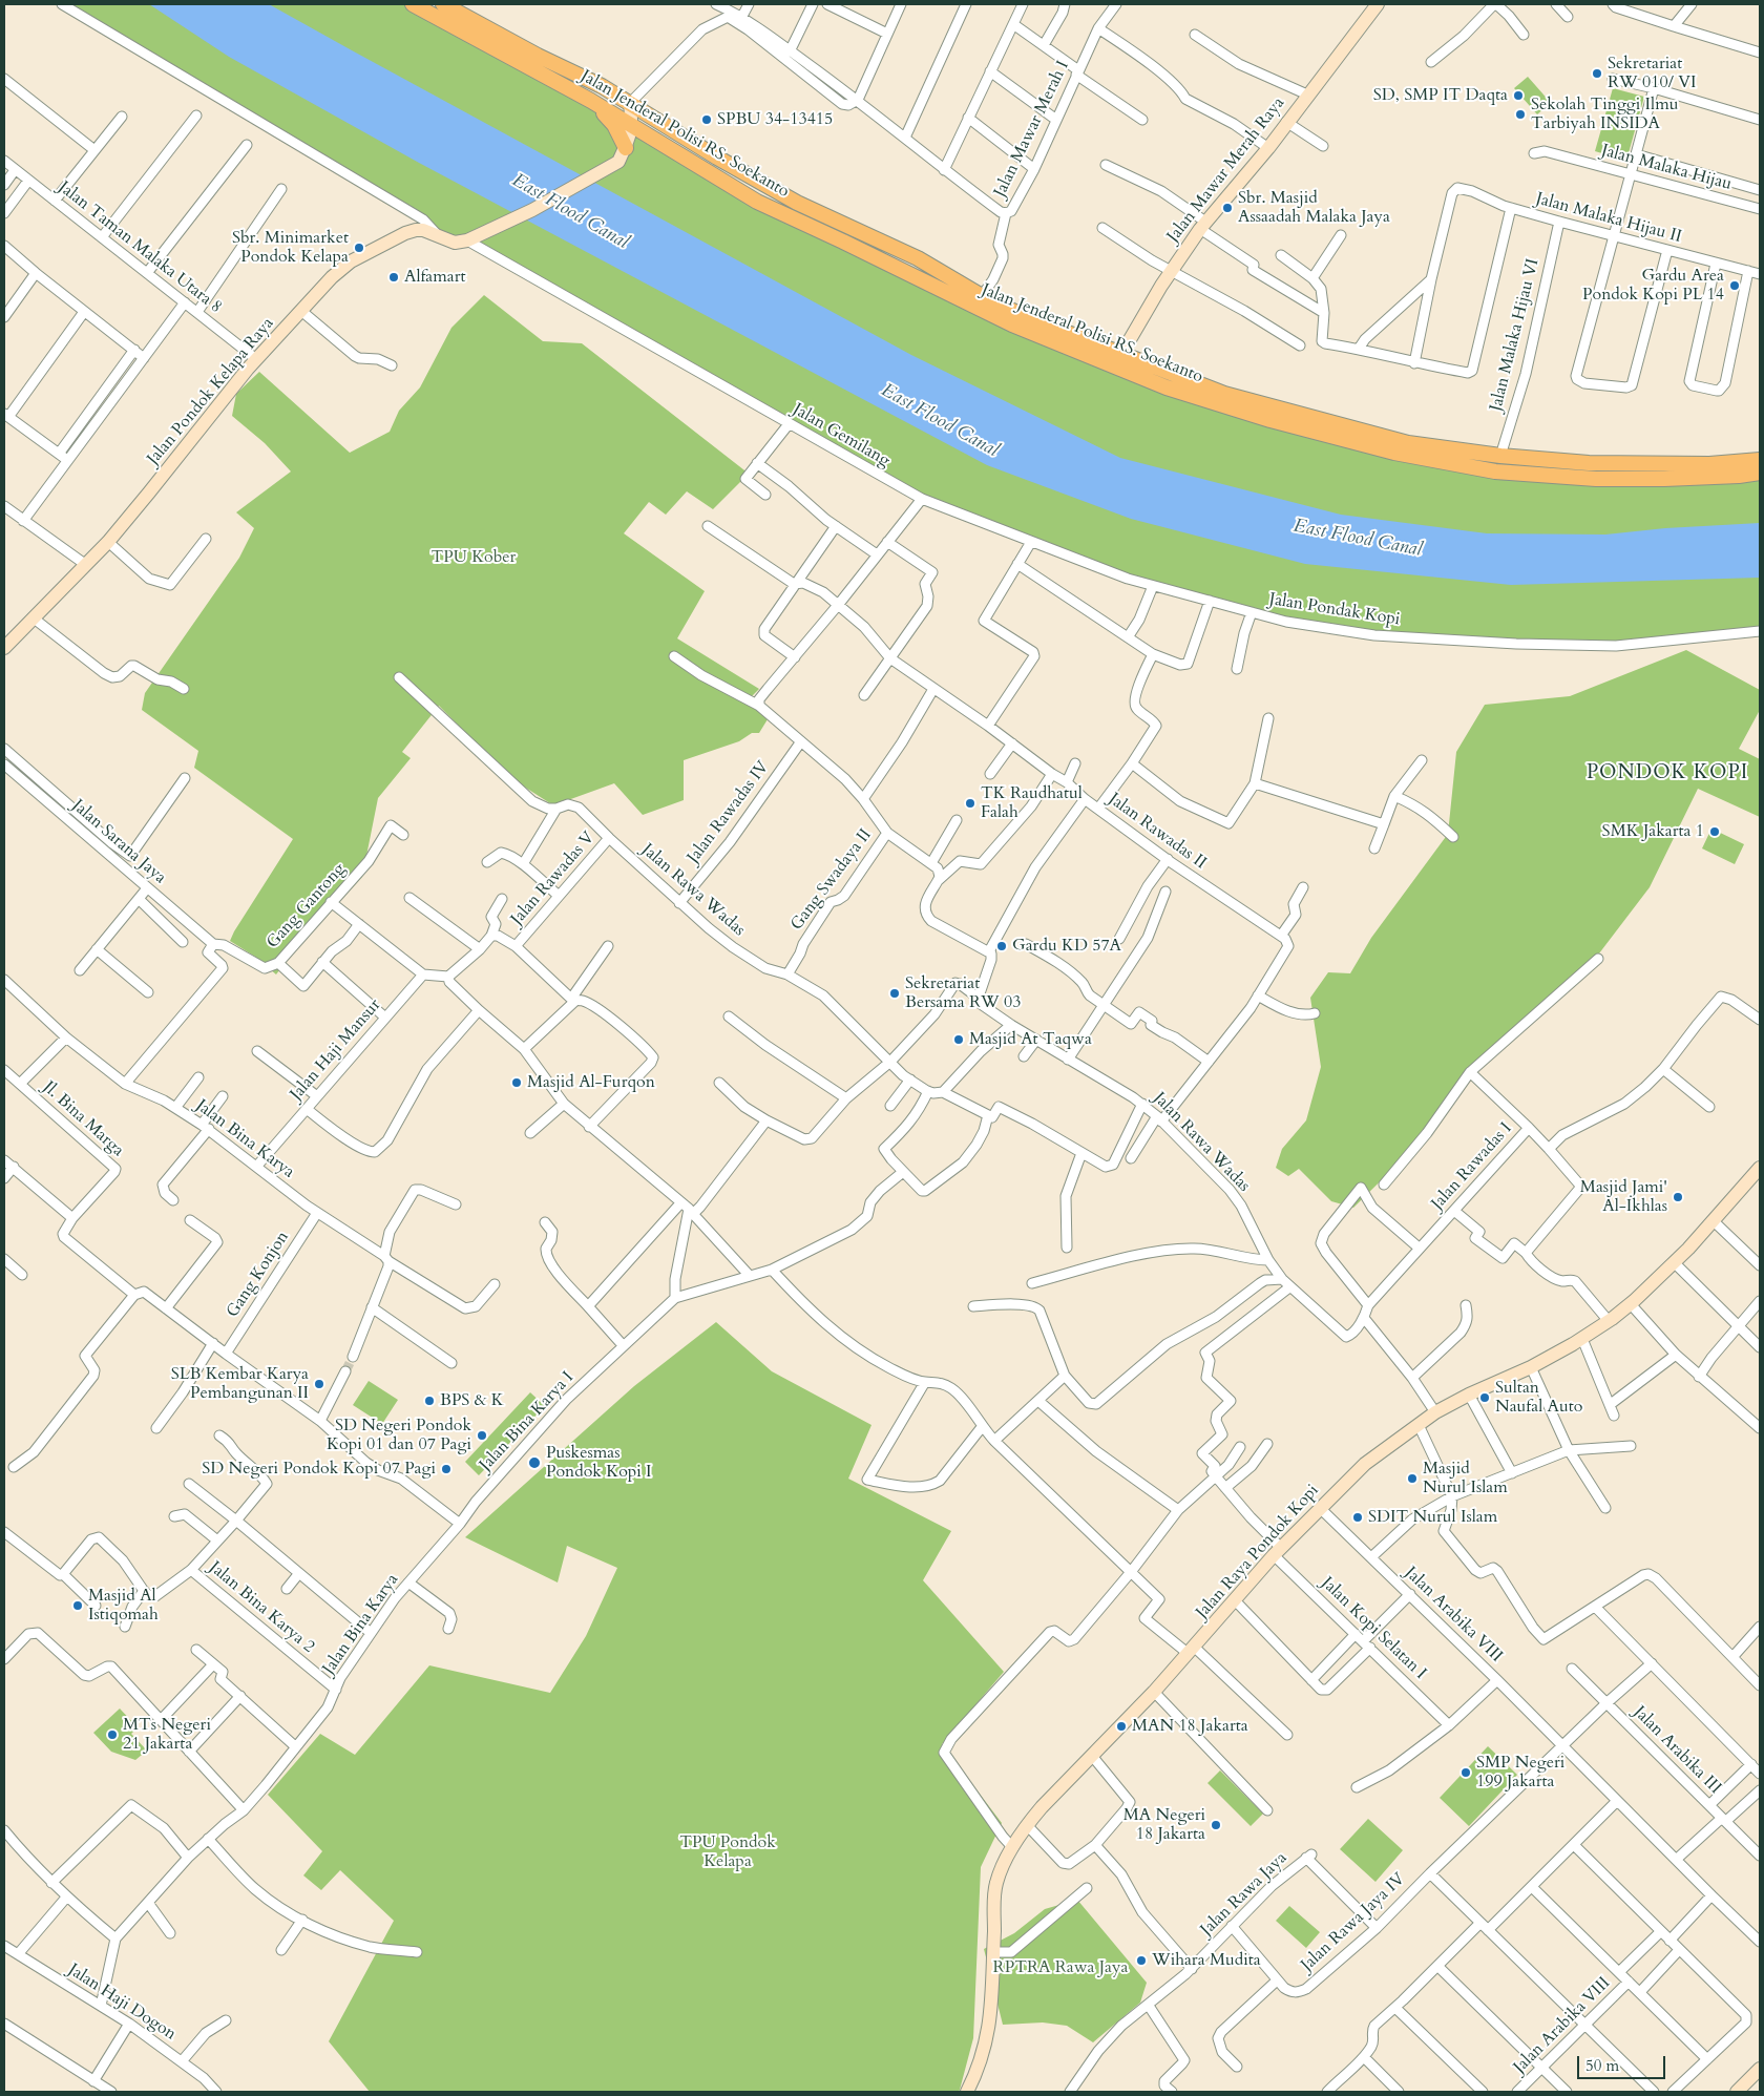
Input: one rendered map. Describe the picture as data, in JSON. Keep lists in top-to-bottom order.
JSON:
{
  "streets": {
    "main road": ["Jalan Jenderal Polisi RS. Soekanto"],
    "street": [
      "Jalan Mawar Merah I",
      "Jalan Malaka Hijau",
      "Jalan Mawar Merah Raya",
      "Jalan Malaka Hijau II",
      "Jalan Taman Malaka Utara 8",
      "Jalan Malaka Hijau VI",
      "Jalan Pondok Kelapa Raya",
      "Jalan Gemilang",
      "Jalan Pondak Kopi",
      "Jalan Rawadas IV",
      "Jalan Rawadas II",
      "Jalan Sarana Jaya",
      "Jalan Rawadas V",
      "Gang Swadaya II",
      "Jalan Rawa Wadas",
      "Gang Gantong",
      "Jalan Haji Mansur",
      "Jl. Bina Marga",
      "Jalan Bina Karya",
      "Jalan Rawadas I",
      "Gang Konjon",
      "Jalan Bina Karya I",
      "Jalan Raya Pondok Kopi",
      "Jalan Bina Karya 2",
      "Jalan Arabika VIII",
      "Jalan Kopi Selatan I",
      "Jalan Arabika III",
      "Jalan Rawa Jaya",
      "Jalan Rawa Jaya IV",
      "Jalan Haji Dogon"
    ]
  },
  "crossings": [
    ["Jalan Jenderal Polisi RS. Soekanto", "Jalan Mawar Merah Raya"],
    ["Jalan Jenderal Polisi RS. Soekanto", "Jalan Malaka Hijau VI"],
    ["Jalan Jenderal Polisi RS. Soekanto", "Jalan Pondok Kelapa Raya"],
    ["Jalan Malaka Hijau II", "Jalan Malaka Hijau VI"],
    ["Jalan Taman Malaka Utara 8", "Jalan Pondok Kelapa Raya"],
    ["Jalan Pondok Kelapa Raya", "Jalan Gemilang"],
    ["Jalan Gemilang", "Jalan Pondak Kopi"],
    ["Jalan Rawadas IV", "Jalan Rawa Wadas"],
    ["Jalan Sarana Jaya", "Gang Gantong"],
    ["Jalan Rawadas V", "Jalan Rawa Wadas"],
    ["Gang Swadaya II", "Jalan Rawa Wadas"],
    ["Jalan Rawa Wadas", "Jalan Rawadas I"],
    ["Jalan Rawa Wadas", "Jalan Kopi Selatan I"],
    ["Jalan Haji Mansur", "Jalan Bina Karya"],
    ["Jalan Bina Karya", "Gang Konjon"],
    ["Jalan Bina Karya", "Jalan Bina Karya I"],
    ["Jalan Bina Karya", "Jalan Bina Karya 2"],
    ["Jalan Raya Pondok Kopi", "Jalan Arabika VIII"],
    ["Jalan Raya Pondok Kopi", "Jalan Kopi Selatan I"],
    ["Jalan Rawa Jaya", "Jalan Rawa Jaya IV"]
  ],
  "districts": ["PONDOK KOPI"],
  "water": ["East Flood Canal"],
  "parks": ["TPU Kober", "TPU Pondok Kelapa", "RPTRA Rawa Jaya"],
  "places": [
    "Sekretariat RW 010/ VI",
    "SD, SMP IT Daqta",
    "Sekolah Tinggi Ilmu Tarbiyah INSIDA",
    "SPBU 34-13415",
    "Sbr. Masjid Assaadah Malaka Jaya",
    "Sbr. Minimarket Pondok Kelapa",
    "Alfamart",
    "Gardu Area Pondok Kopi PL 14",
    "TK Raudhatul Falah",
    "SMK Jakarta 1",
    "Gardu KD 57A",
    "Sekretariat Bersama RW 03",
    "Masjid At Taqwa",
    "Masjid Al-Furqon",
    "Masjid Jami' Al-Ikhlas",
    "SLB Kembar Karya Pembangunan II",
    "Sultan Naufal Auto",
    "BPS & K",
    "SD Negeri Pondok Kopi 01 dan 07 Pagi",
    "Puskesmas Pondok Kopi I",
    "SD Negeri Pondok Kopi 07 Pagi",
    "Masjid Nurul Islam",
    "SDIT Nurul Islam",
    "Masjid Al Istiqomah",
    "MAN 18 Jakarta",
    "MTs Negeri 21 Jakarta",
    "SMP Negeri 199 Jakarta",
    "MA Negeri 18 Jakarta",
    "Wihara Mudita"
  ],
  "scale_bar": "50 m"
}
